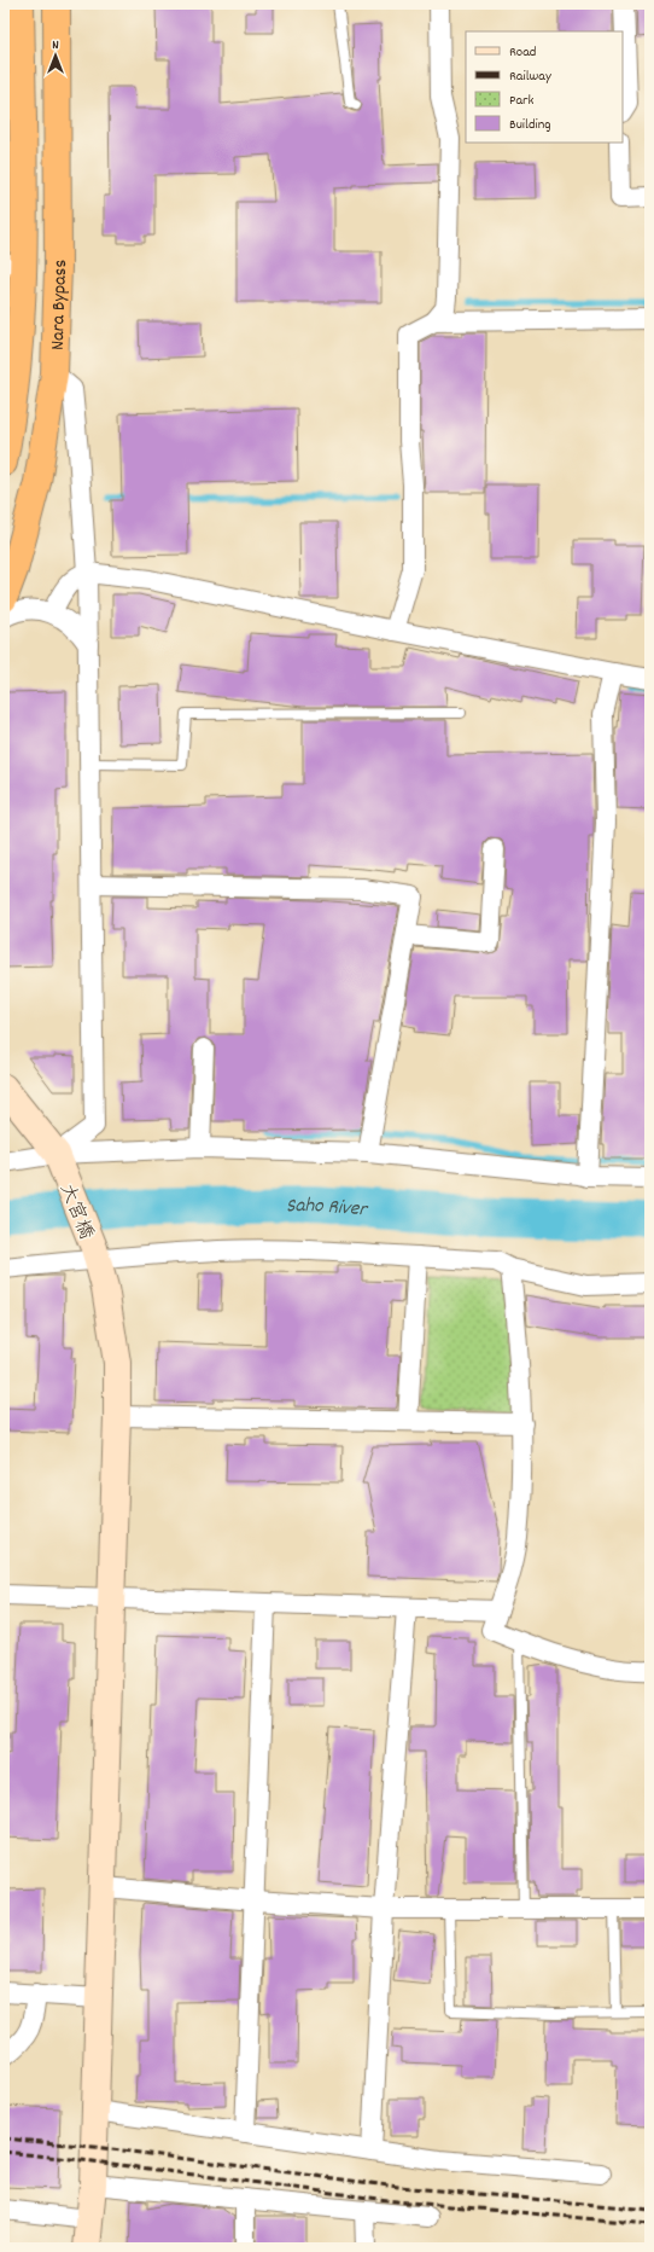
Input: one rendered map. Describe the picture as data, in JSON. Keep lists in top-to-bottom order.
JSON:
{
  "streets": {
    "highway": ["Nara Bypass"],
    "street": ["大宮橋"]
  },
  "water": ["Saho River"],
  "legend": [
    "Road",
    "Railway",
    "Park",
    "Building"
  ],
  "north": "top"
}
